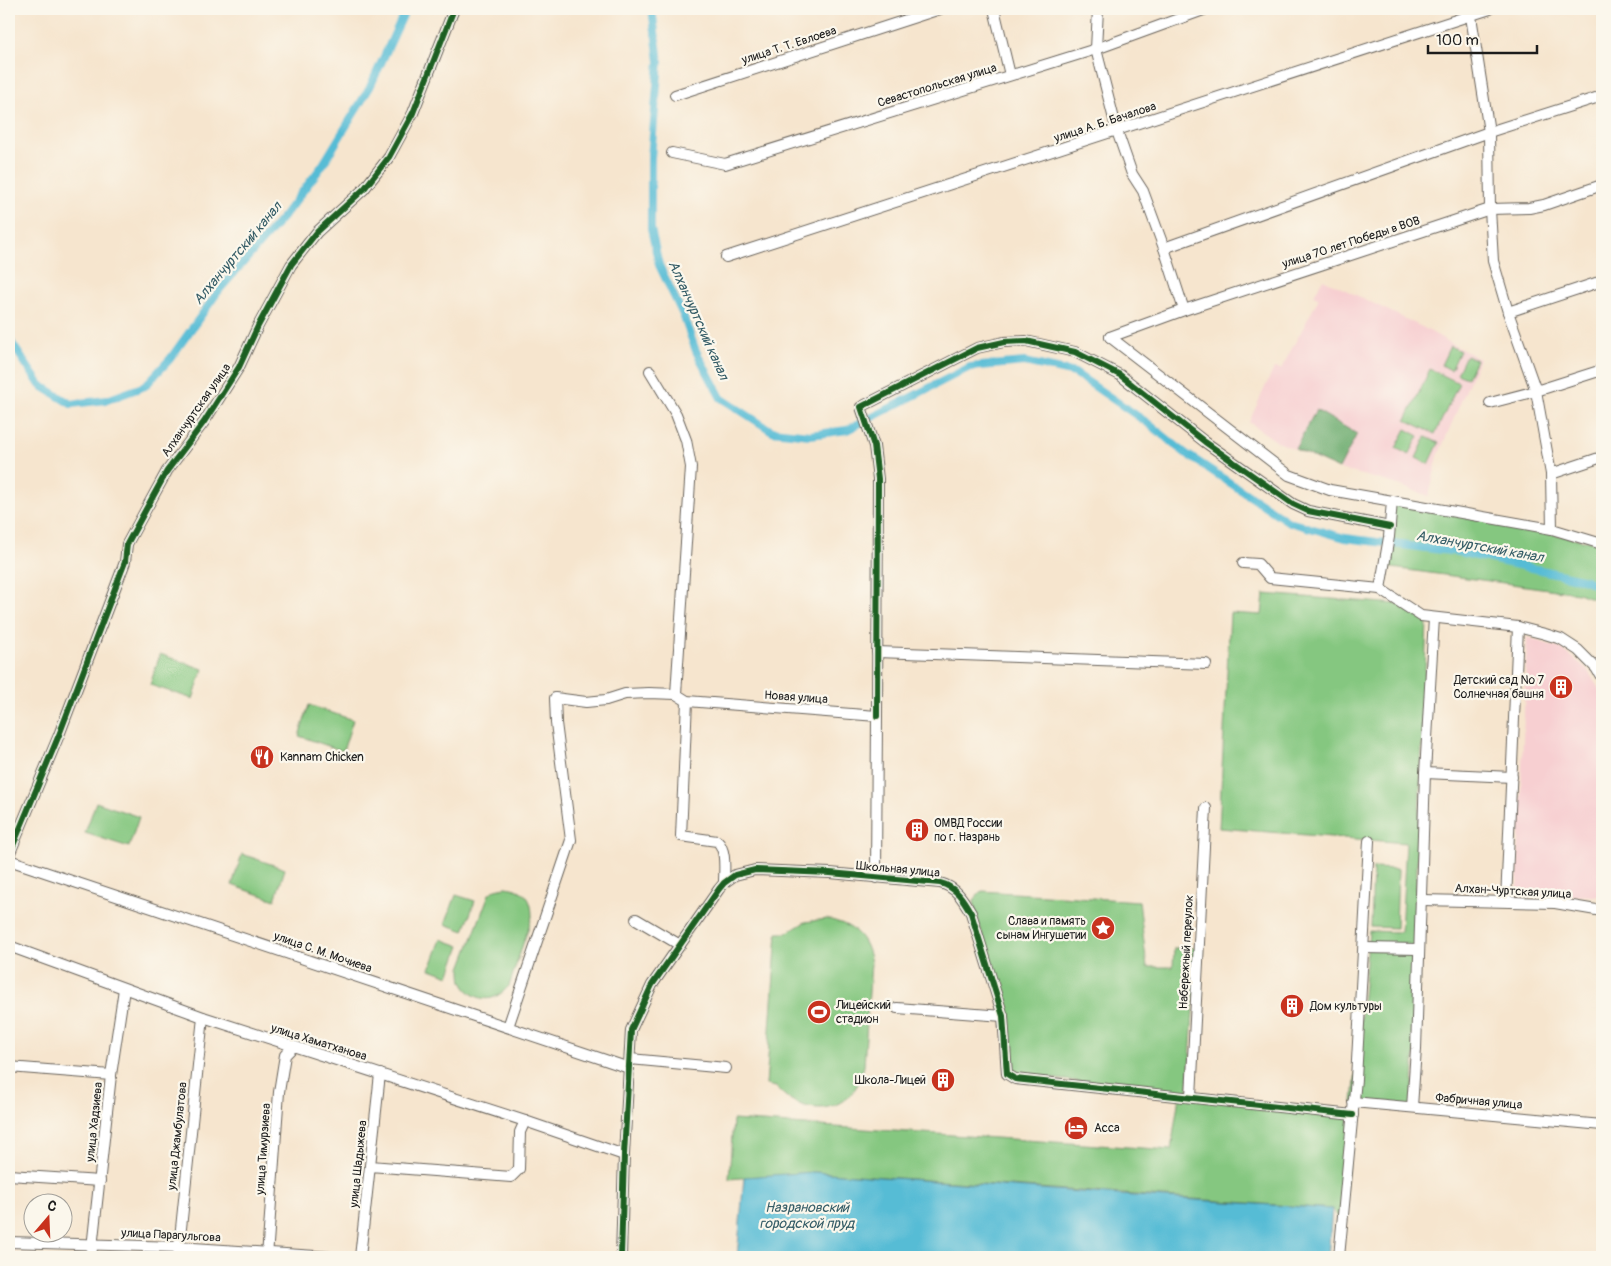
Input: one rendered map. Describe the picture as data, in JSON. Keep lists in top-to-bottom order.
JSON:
{
  "streets": {
    "street": [
      "улица Т. Т. Евлоева",
      "Севастопольская улица",
      "улица А. Б. Бачалова",
      "улица 70 лет Победы в ВОВ",
      "Алханчуртская улица",
      "Новая улица",
      "Школьная улица",
      "Алхан-Чуртская улица",
      "улица С. М. Мочиева",
      "Набережный переулок",
      "улица Хаматханова",
      "Фабричная улица",
      "улица Хадзиева",
      "улица Джамбулатова",
      "улица Тимурзиева",
      "улица Шадыжева",
      "улица Парагульгова"
    ]
  },
  "crossings": [
    ["Школьная улица", "Набережный переулок"],
    ["улица Хаматханова", "улица Хадзиева"],
    ["улица Хаматханова", "улица Джамбулатова"],
    ["улица Хаматханова", "улица Тимурзиева"],
    ["улица Хаматханова", "улица Шадыжева"],
    ["улица Хадзиева", "улица Парагульгова"],
    ["улица Джамбулатова", "улица Парагульгова"],
    ["улица Тимурзиева", "улица Парагульгова"]
  ],
  "water": ["Алханчуртский канал", "Назрановский городской пруд"],
  "places": {
    "building": [
      "Детский сад № 7 Солнечная башня",
      "ОМВД России по г. Назрань",
      "Дом культуры",
      "Школа-Лицей"
    ],
    "restaurant": ["Kannam Chicken"],
    "place": ["Слава и память сынам Ингушетии"],
    "sports": ["Лицейский стадион"],
    "hotel": ["Асса"]
  },
  "scale_bar": "100 m",
  "north": "top"
}
